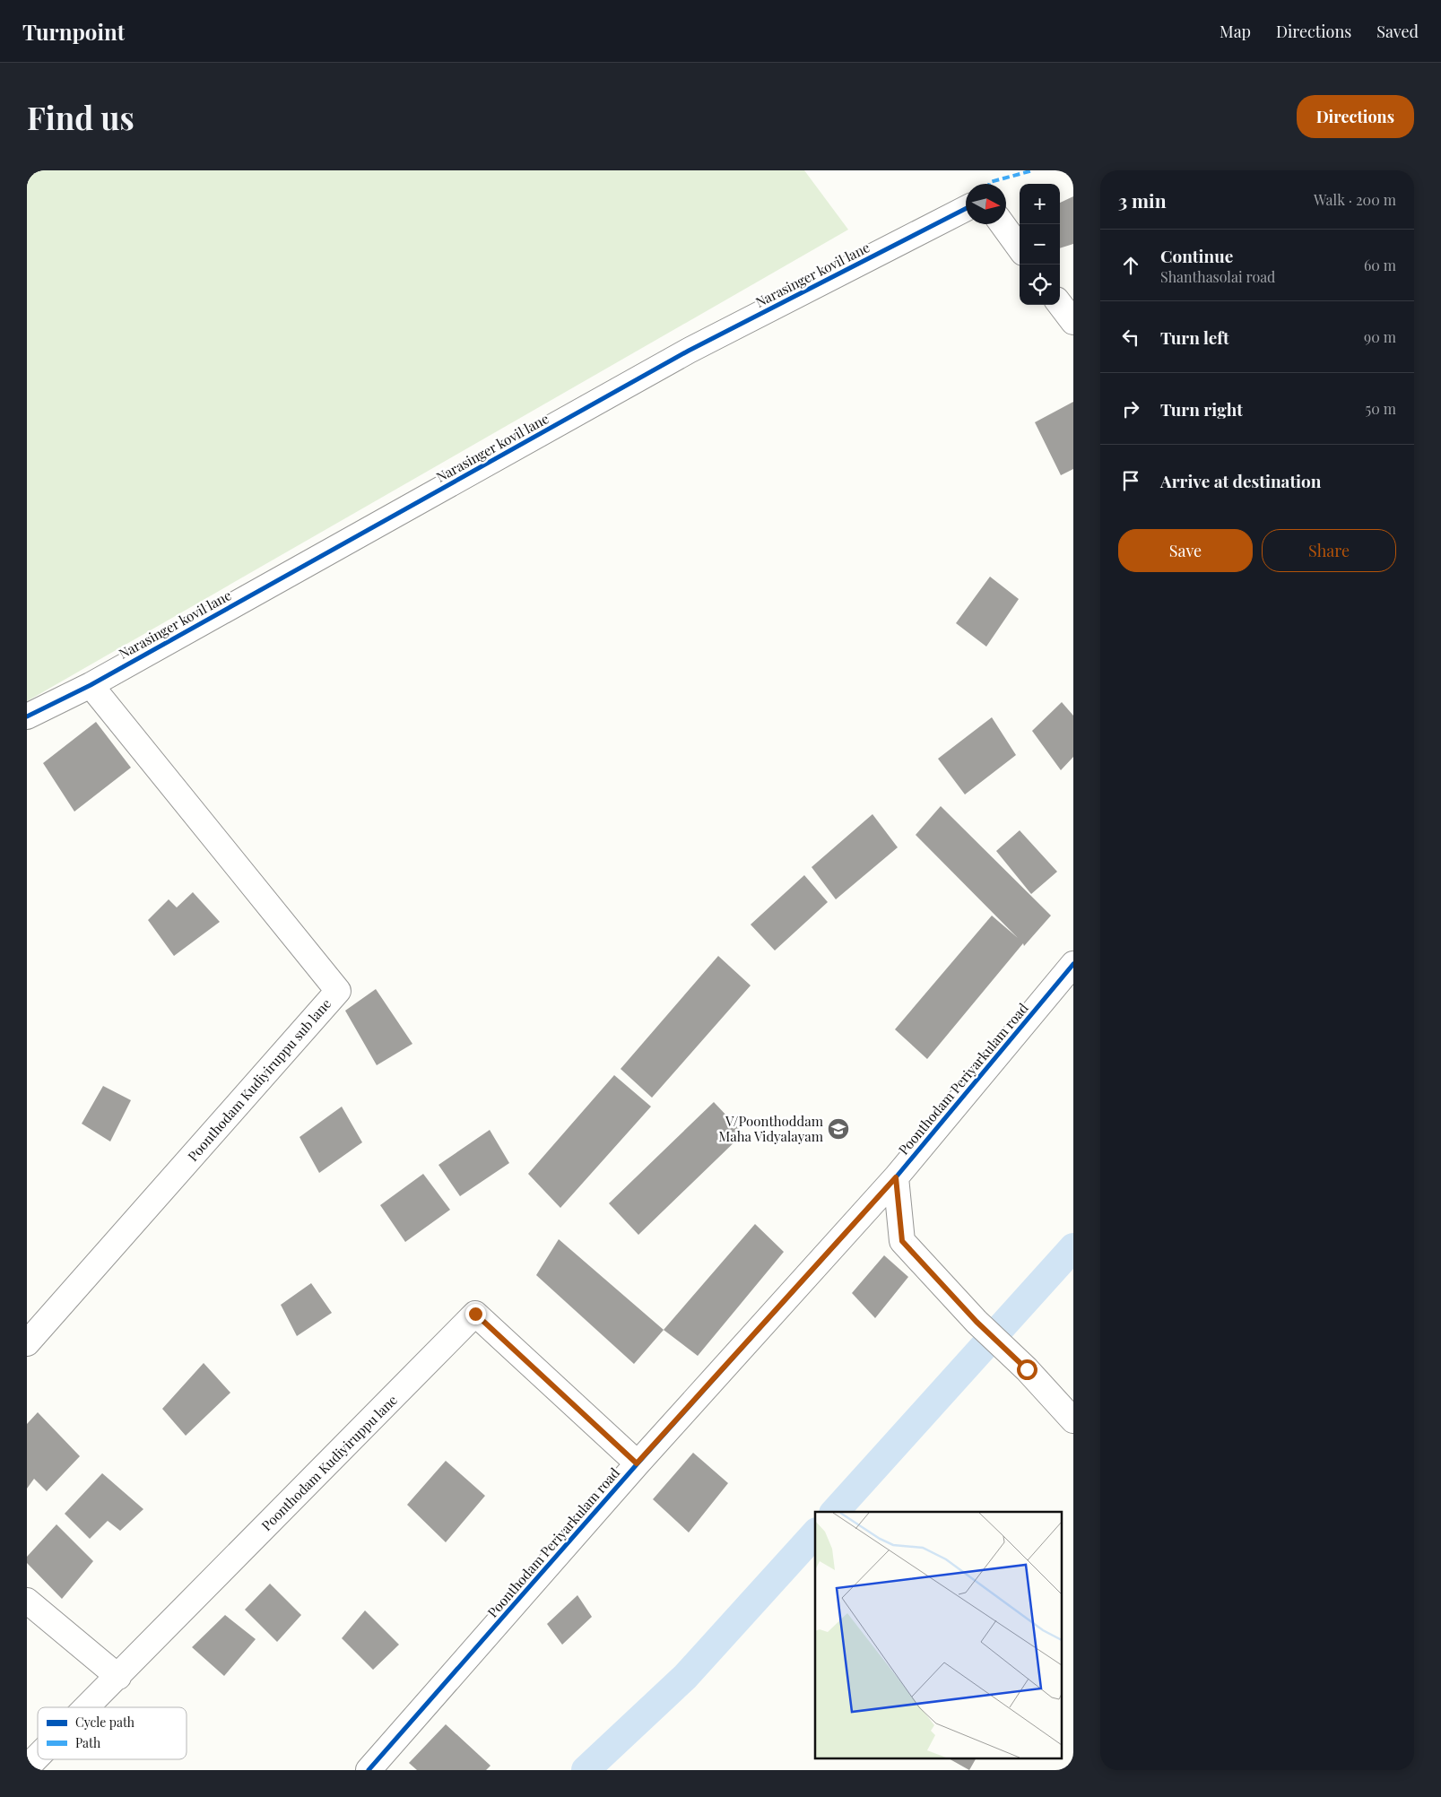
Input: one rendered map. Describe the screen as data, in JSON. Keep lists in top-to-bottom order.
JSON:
{
  "streets": {
    "street": [
      "Narasinger kovil lane",
      "Poonthodam Periyarkulam road",
      "Poonthodam Kudiyiruppu sub lane",
      "Poonthodam Kudiyiruppu lane"
    ]
  },
  "crossings": [
    ["Narasinger kovil lane", "Poonthodam Kudiyiruppu sub lane"],
    ["Poonthodam Periyarkulam road", "Poonthodam Kudiyiruppu lane"]
  ],
  "places": {
    "school or university": ["V/Poonthoddam Maha Vidyalayam"]
  },
  "legend": ["Cycle path", "Path"],
  "north": "right",
  "page": {
    "header": "Turnpoint",
    "nav": ["Map", "Directions", "Saved"],
    "buttons": [
      "Directions",
      ["Save", "Share"]
    ],
    "title": "Find us",
    "heading": ["3 min", "Walk · 200 m"],
    "map_buttons": ["+", "−"],
    "list": [
      ["Continue", "Shanthasolai road", "60 m"],
      ["Turn left", "90 m"],
      ["Turn right", "50 m"],
      "Arrive at destination"
    ]
  }
}
